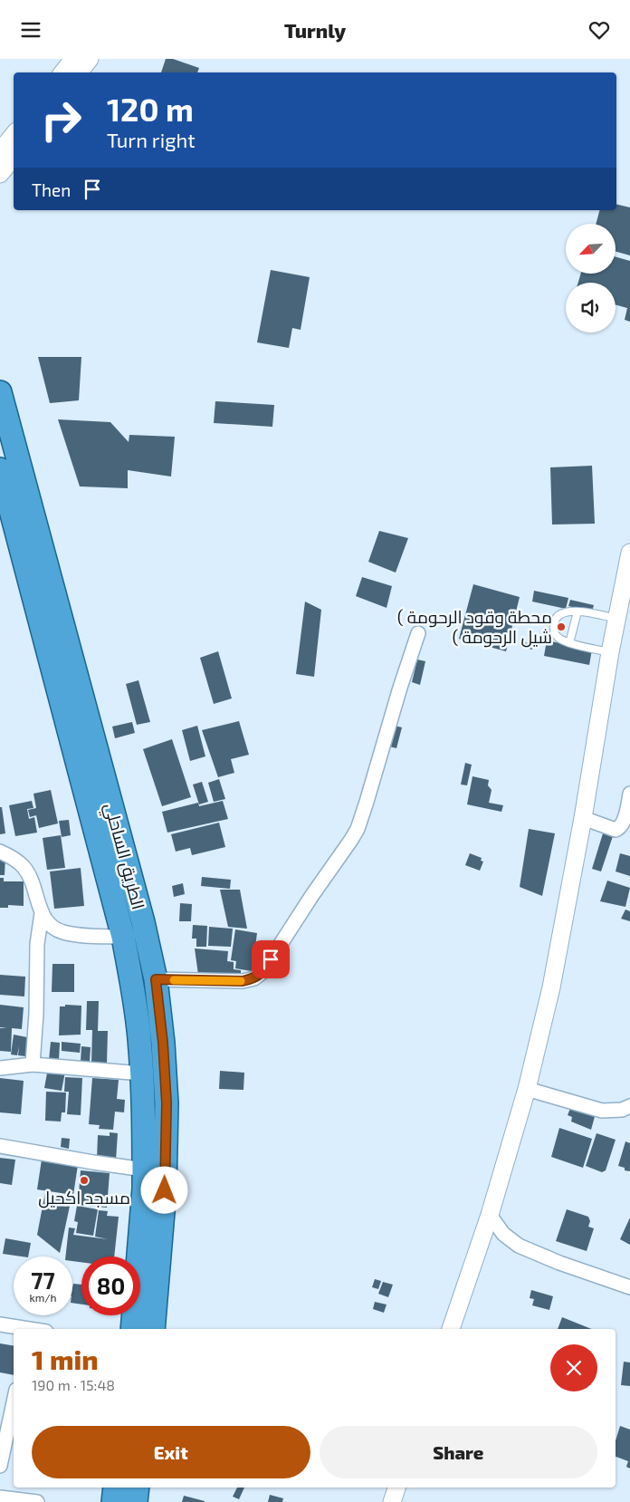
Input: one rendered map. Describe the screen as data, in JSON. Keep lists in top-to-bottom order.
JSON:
{
  "streets": {
    "highway": ["الطريق الساحلي"]
  },
  "places": ["( محطة وقود الرحومة ( شيل الرحومة", "مسجد اكحيل"],
  "north": "bottom left",
  "page": {
    "header": "Turnly",
    "turn": ["120 m", "Turn right"],
    "then": "Then",
    "speed": "77 km/h",
    "limit": "80",
    "heading": ["1 min", "190 m · 15:48"],
    "buttons": ["Exit", "Share"]
  }
}
